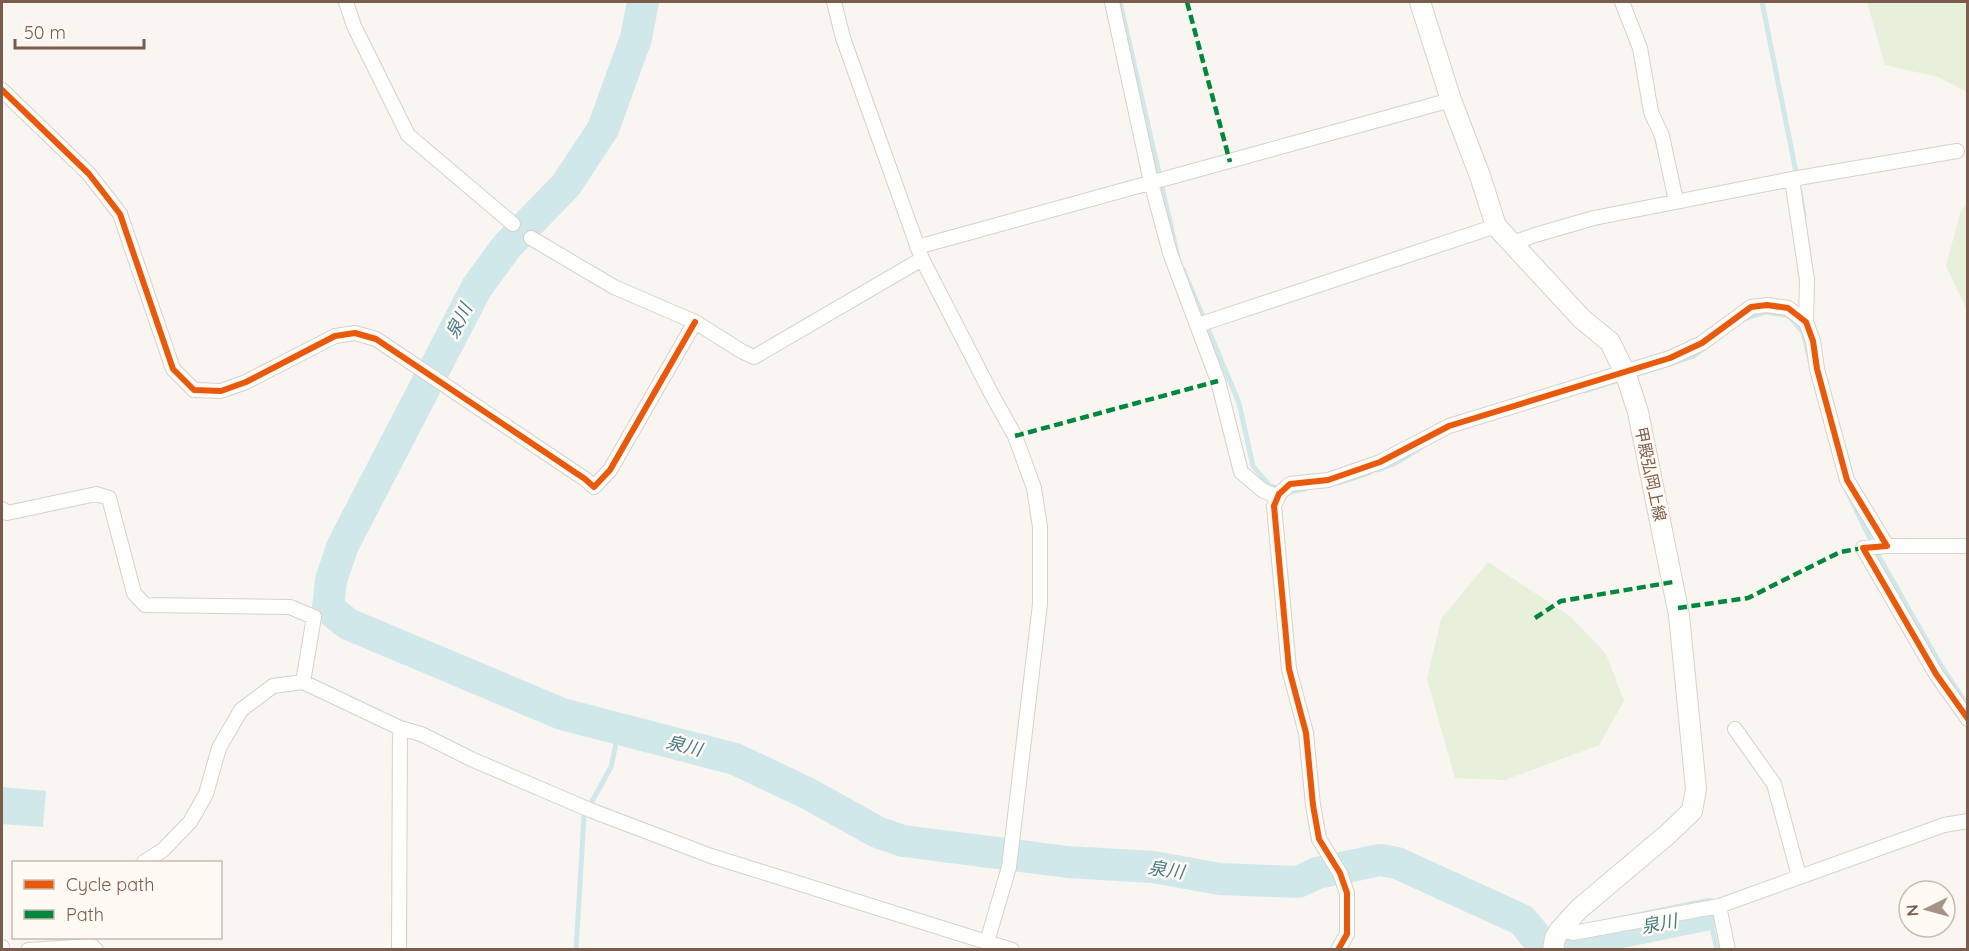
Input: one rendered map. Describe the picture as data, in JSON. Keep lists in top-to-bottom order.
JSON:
{
  "streets": {
    "main road": ["甲殿弘岡上線"]
  },
  "water": ["泉川"],
  "legend": ["Cycle path", "Path"],
  "scale_bar": "50 m",
  "north": "left"
}
